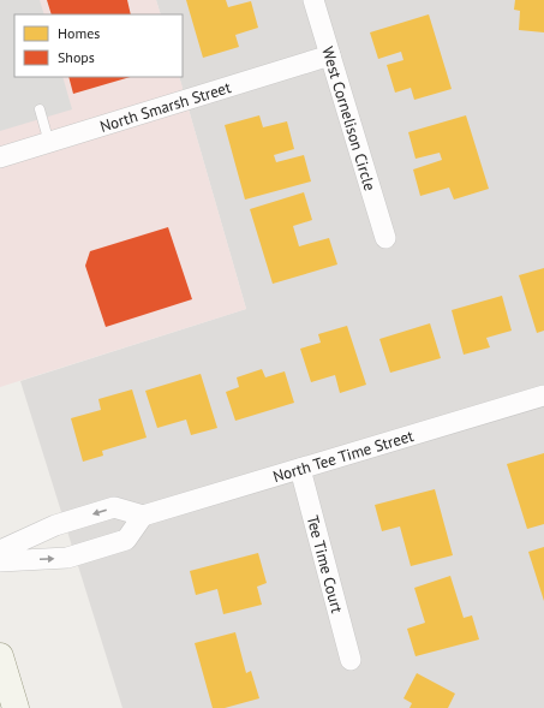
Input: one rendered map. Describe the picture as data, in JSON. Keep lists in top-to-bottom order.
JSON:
{
  "streets": {
    "street": [
      "North Smarsh Street",
      "West Cornelison Circle",
      "North Tee Time Street",
      "Tee Time Court"
    ]
  },
  "crossings": [
    ["North Smarsh Street", "West Cornelison Circle"],
    ["North Tee Time Street", "Tee Time Court"]
  ],
  "legend": ["Homes", "Shops"]
}
